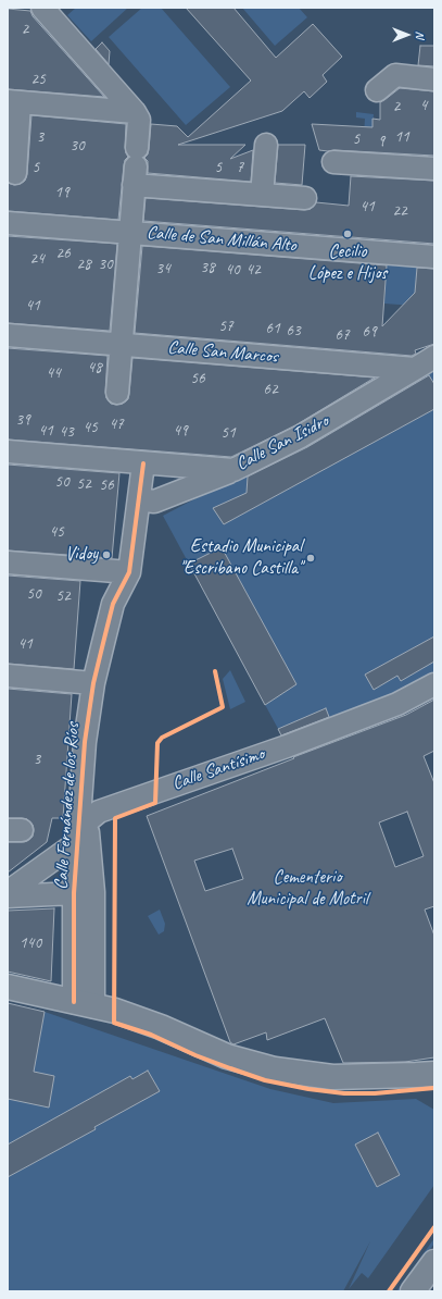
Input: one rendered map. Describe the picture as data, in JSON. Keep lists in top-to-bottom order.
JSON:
{
  "streets": {
    "street": [
      "Calle de San Millán Alto",
      "Calle San Marcos",
      "Calle San Isidro",
      "Calle Santísimo",
      "Calle Fernández de los Ríos"
    ]
  },
  "crossings": [
    ["Calle San Marcos", "Calle San Isidro"],
    ["Calle San Isidro", "Calle Fernández de los Ríos"],
    ["Calle Santísimo", "Calle Fernández de los Ríos"]
  ],
  "parks": ["Cementerio Municipal de Motril"],
  "places": ["Cecilio López e Hijos", "Vidoy", "Estadio Municipal \"Escribano Castilla\""],
  "house_numbers": [
    "2",
    "25",
    "4",
    "2",
    "3",
    "11",
    "5",
    "9",
    "30",
    "5",
    "5",
    "7",
    "19",
    "41",
    "22",
    "26",
    "24",
    "28",
    "30",
    "38",
    "34",
    "40",
    "42",
    "41",
    "57",
    "61",
    "63",
    "69",
    "67",
    "48",
    "44",
    "56",
    "62",
    "39",
    "47",
    "45",
    "41",
    "49",
    "43",
    "51",
    "50",
    "52",
    "56",
    "45",
    "50",
    "52",
    "41",
    "3",
    "140"
  ],
  "north": "right"
}
